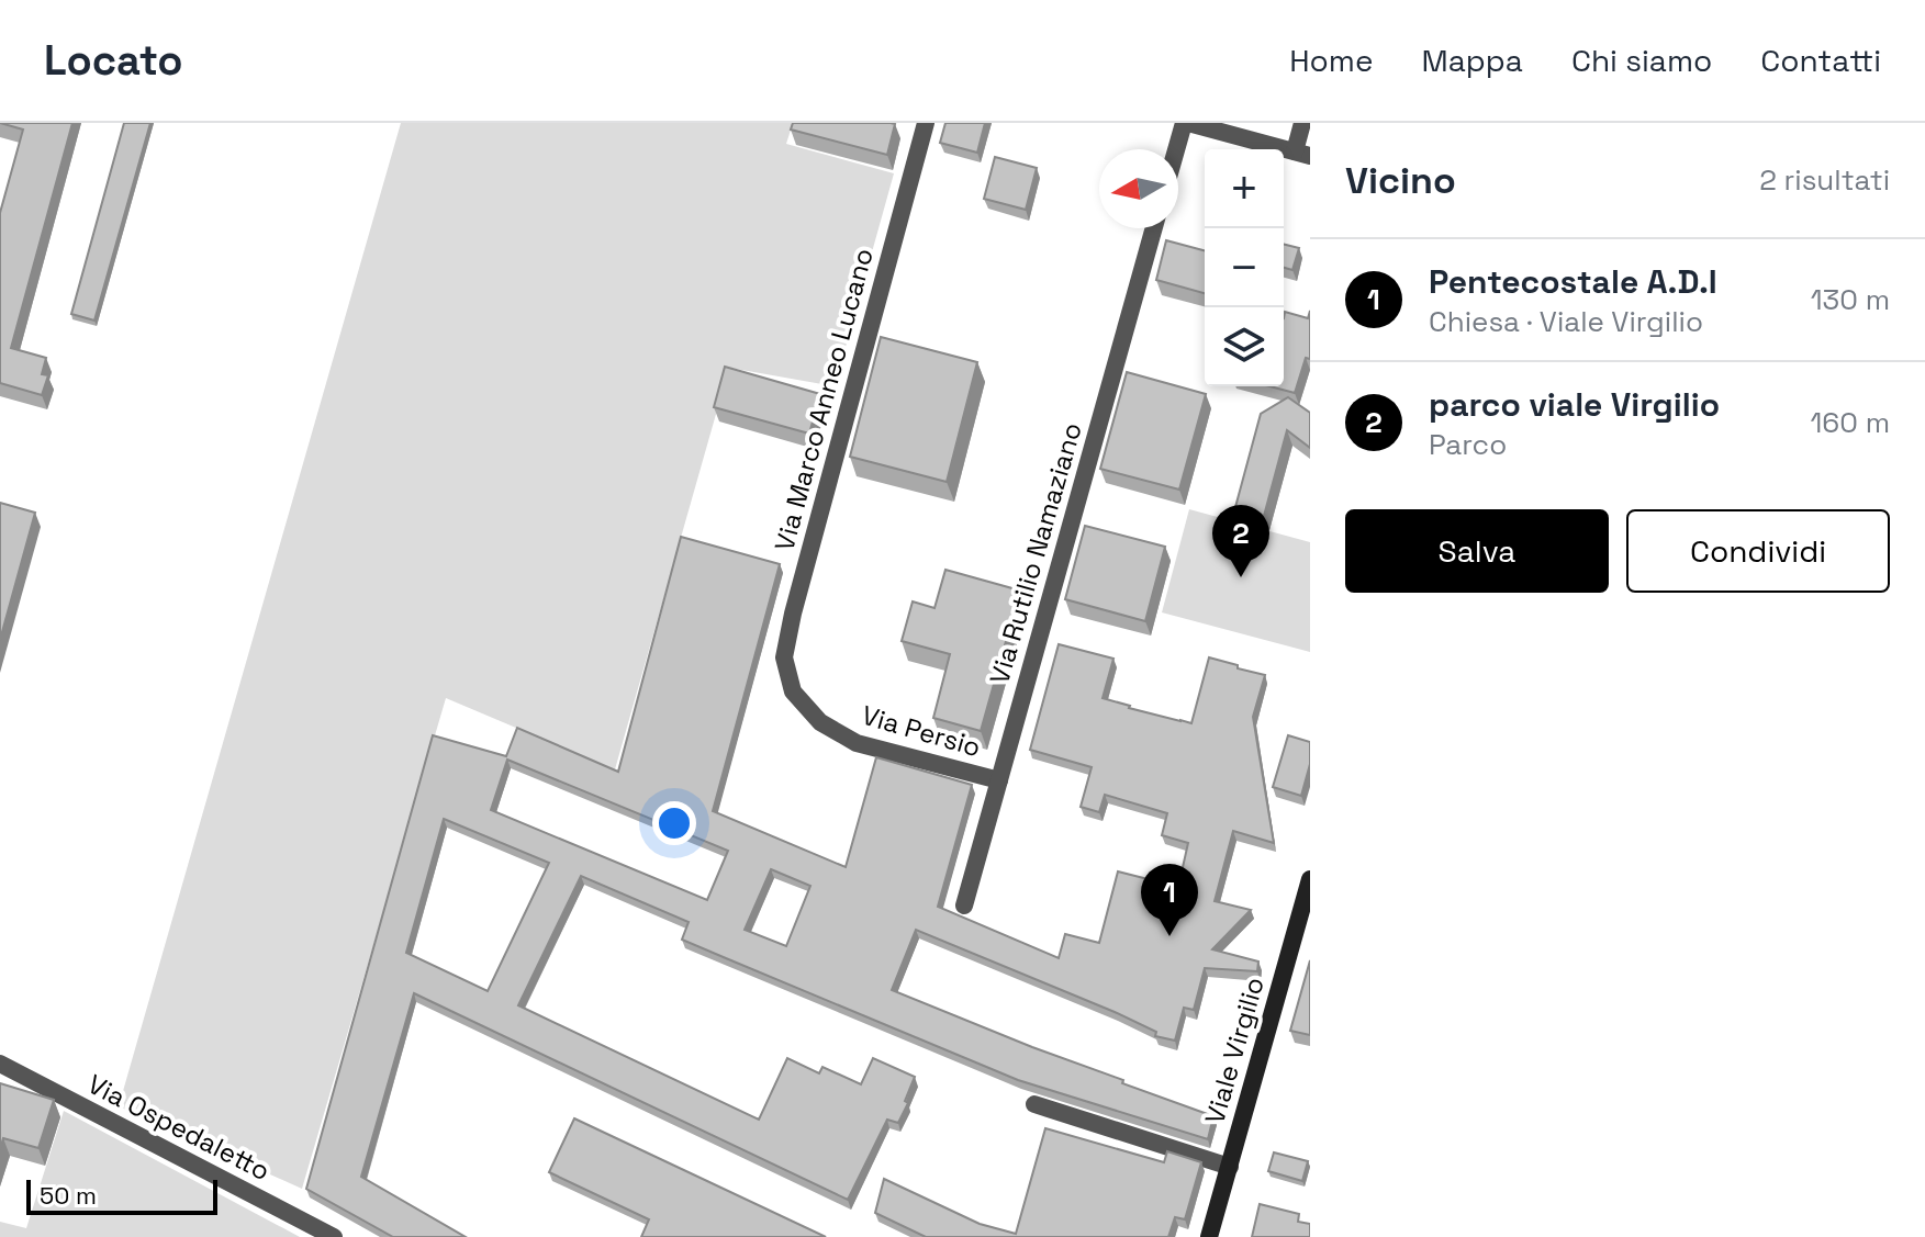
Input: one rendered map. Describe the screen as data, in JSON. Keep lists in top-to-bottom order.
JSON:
{
  "streets": {
    "street": [
      "Via Marco Anneo Lucano",
      "Via Rutilio Namaziano",
      "Via Persio",
      "Viale Virgilio",
      "Via Ospedaletto"
    ]
  },
  "crossings": [
    ["Via Marco Anneo Lucano", "Via Persio"],
    ["Via Rutilio Namaziano", "Via Persio"]
  ],
  "scale_bar": "50 m",
  "north": "left",
  "page": {
    "header": "Locato",
    "nav": [
      "Home",
      "Mappa",
      "Chi siamo",
      "Contatti"
    ],
    "heading": ["Vicino", "2 risultati"],
    "map_buttons": ["+", "−"],
    "list": [
      {
        "mark": "1",
        "name": "Pentecostale A.D.I",
        "note": "Chiesa · Viale Virgilio",
        "value": "130 m"
      },
      {
        "mark": "2",
        "name": "parco viale Virgilio",
        "note": "Parco",
        "value": "160 m"
      }
    ],
    "buttons": ["Salva", "Condividi"],
    "pins": ["2", "1"],
    "scale": "50 m"
  }
}
